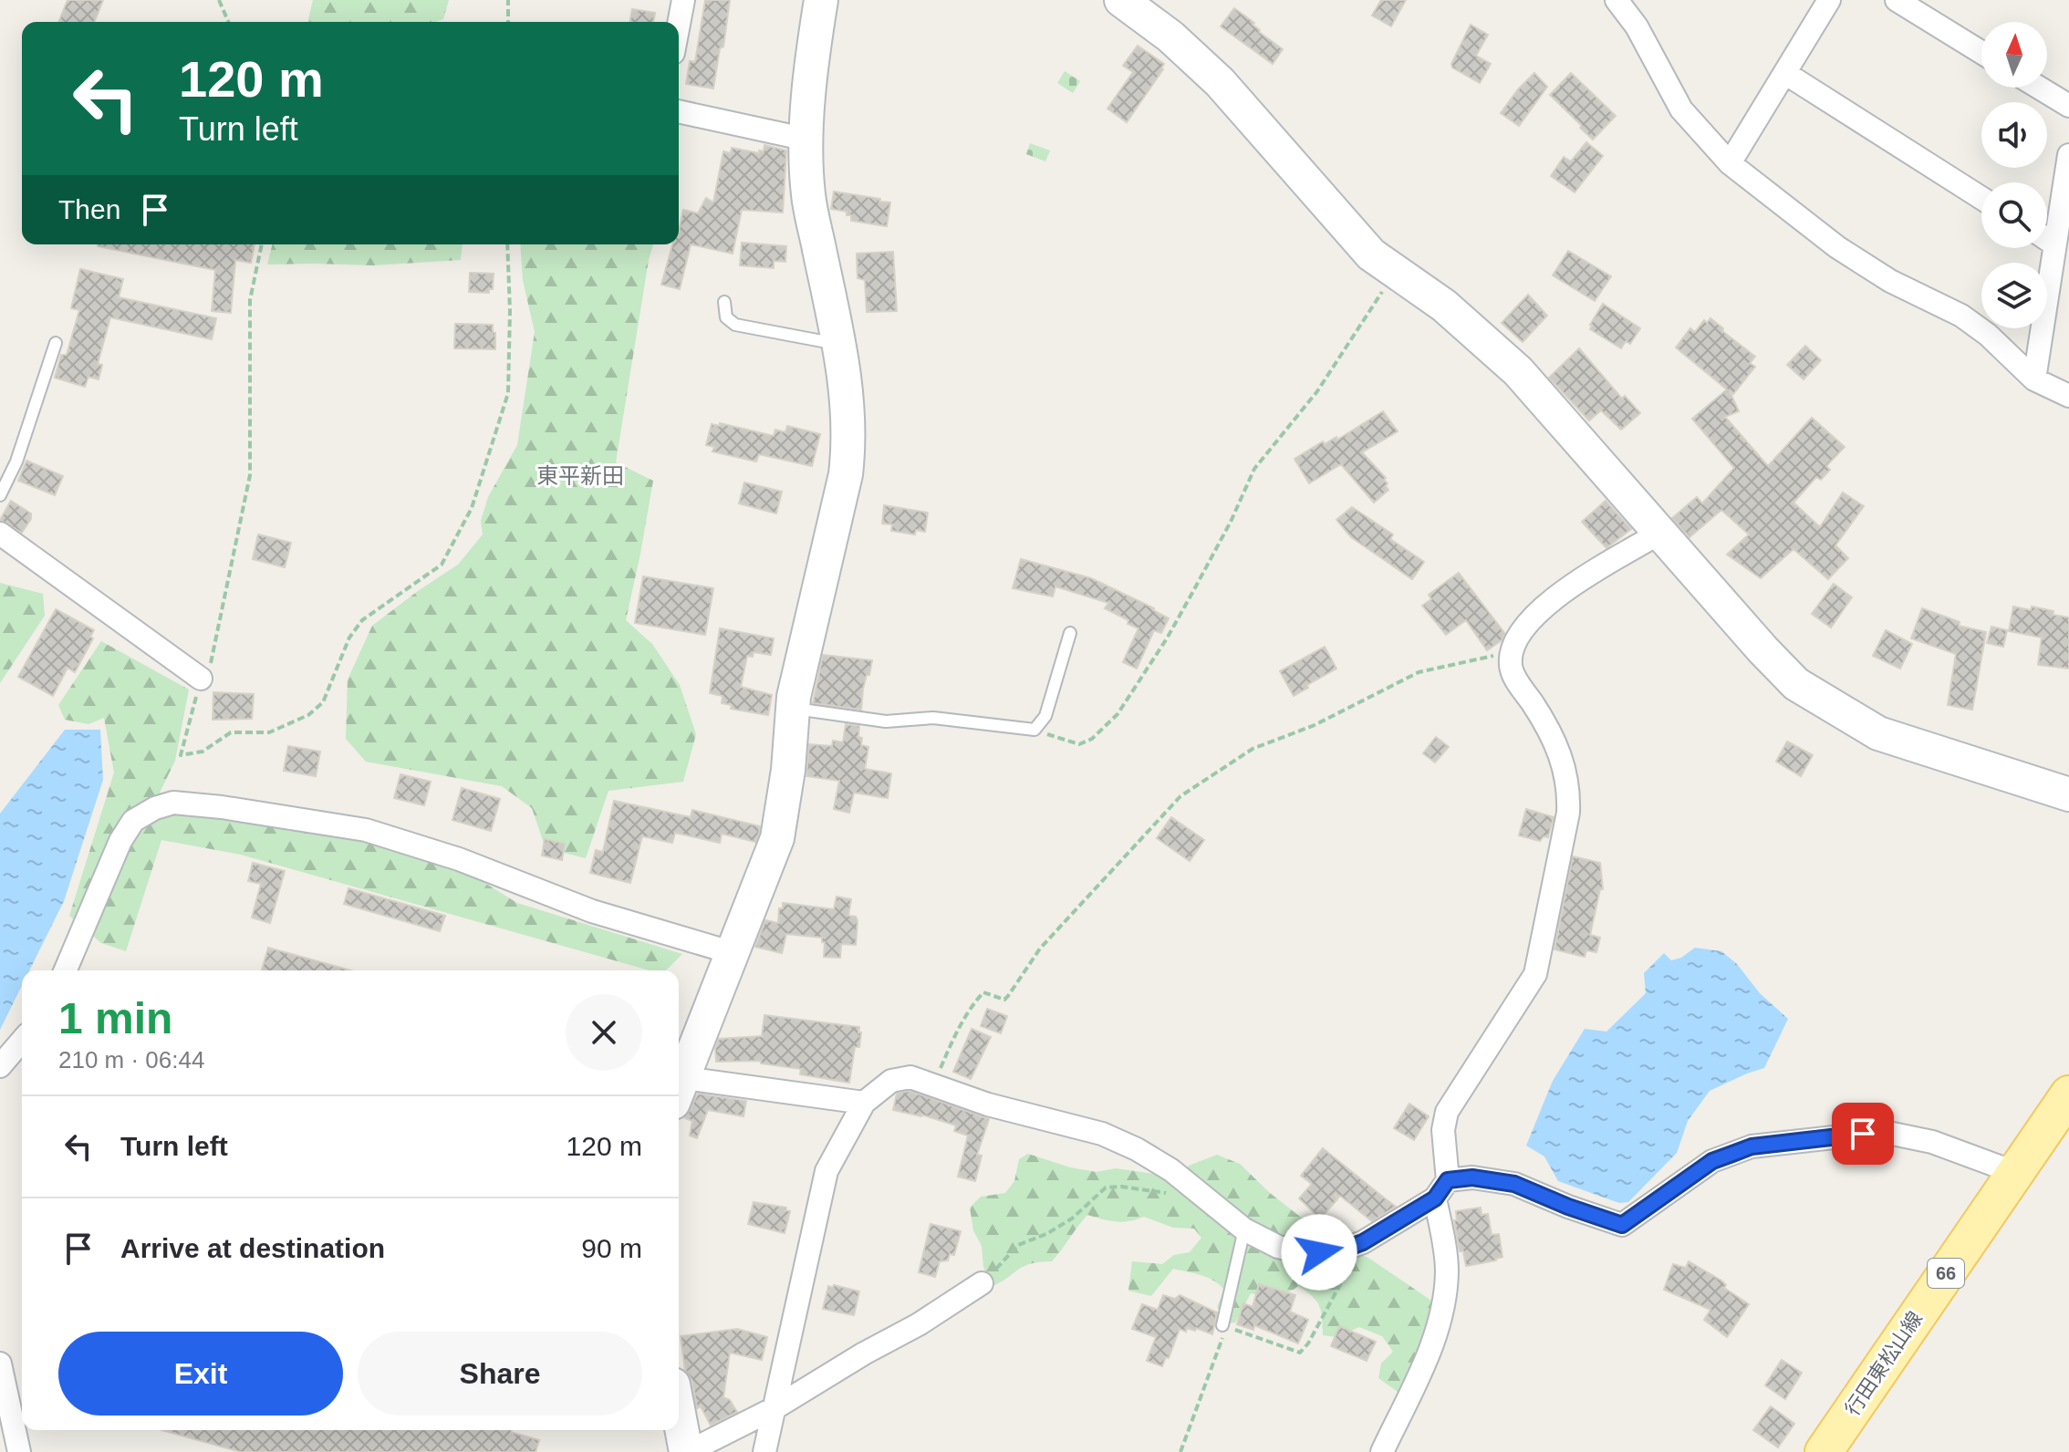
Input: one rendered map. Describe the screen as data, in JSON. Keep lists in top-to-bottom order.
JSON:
{
  "streets": {
    "main road": ["66", "行田東松山線"]
  },
  "districts": ["東平新田"],
  "north": "top",
  "page": {
    "turn": ["120 m", "Turn left"],
    "then": "Then",
    "heading": ["1 min", "210 m · 06:44"],
    "list": [
      {
        "name": "Turn left",
        "value": "120 m"
      },
      {
        "name": "Arrive at destination",
        "value": "90 m"
      }
    ],
    "buttons": ["Exit", "Share"]
  }
}
